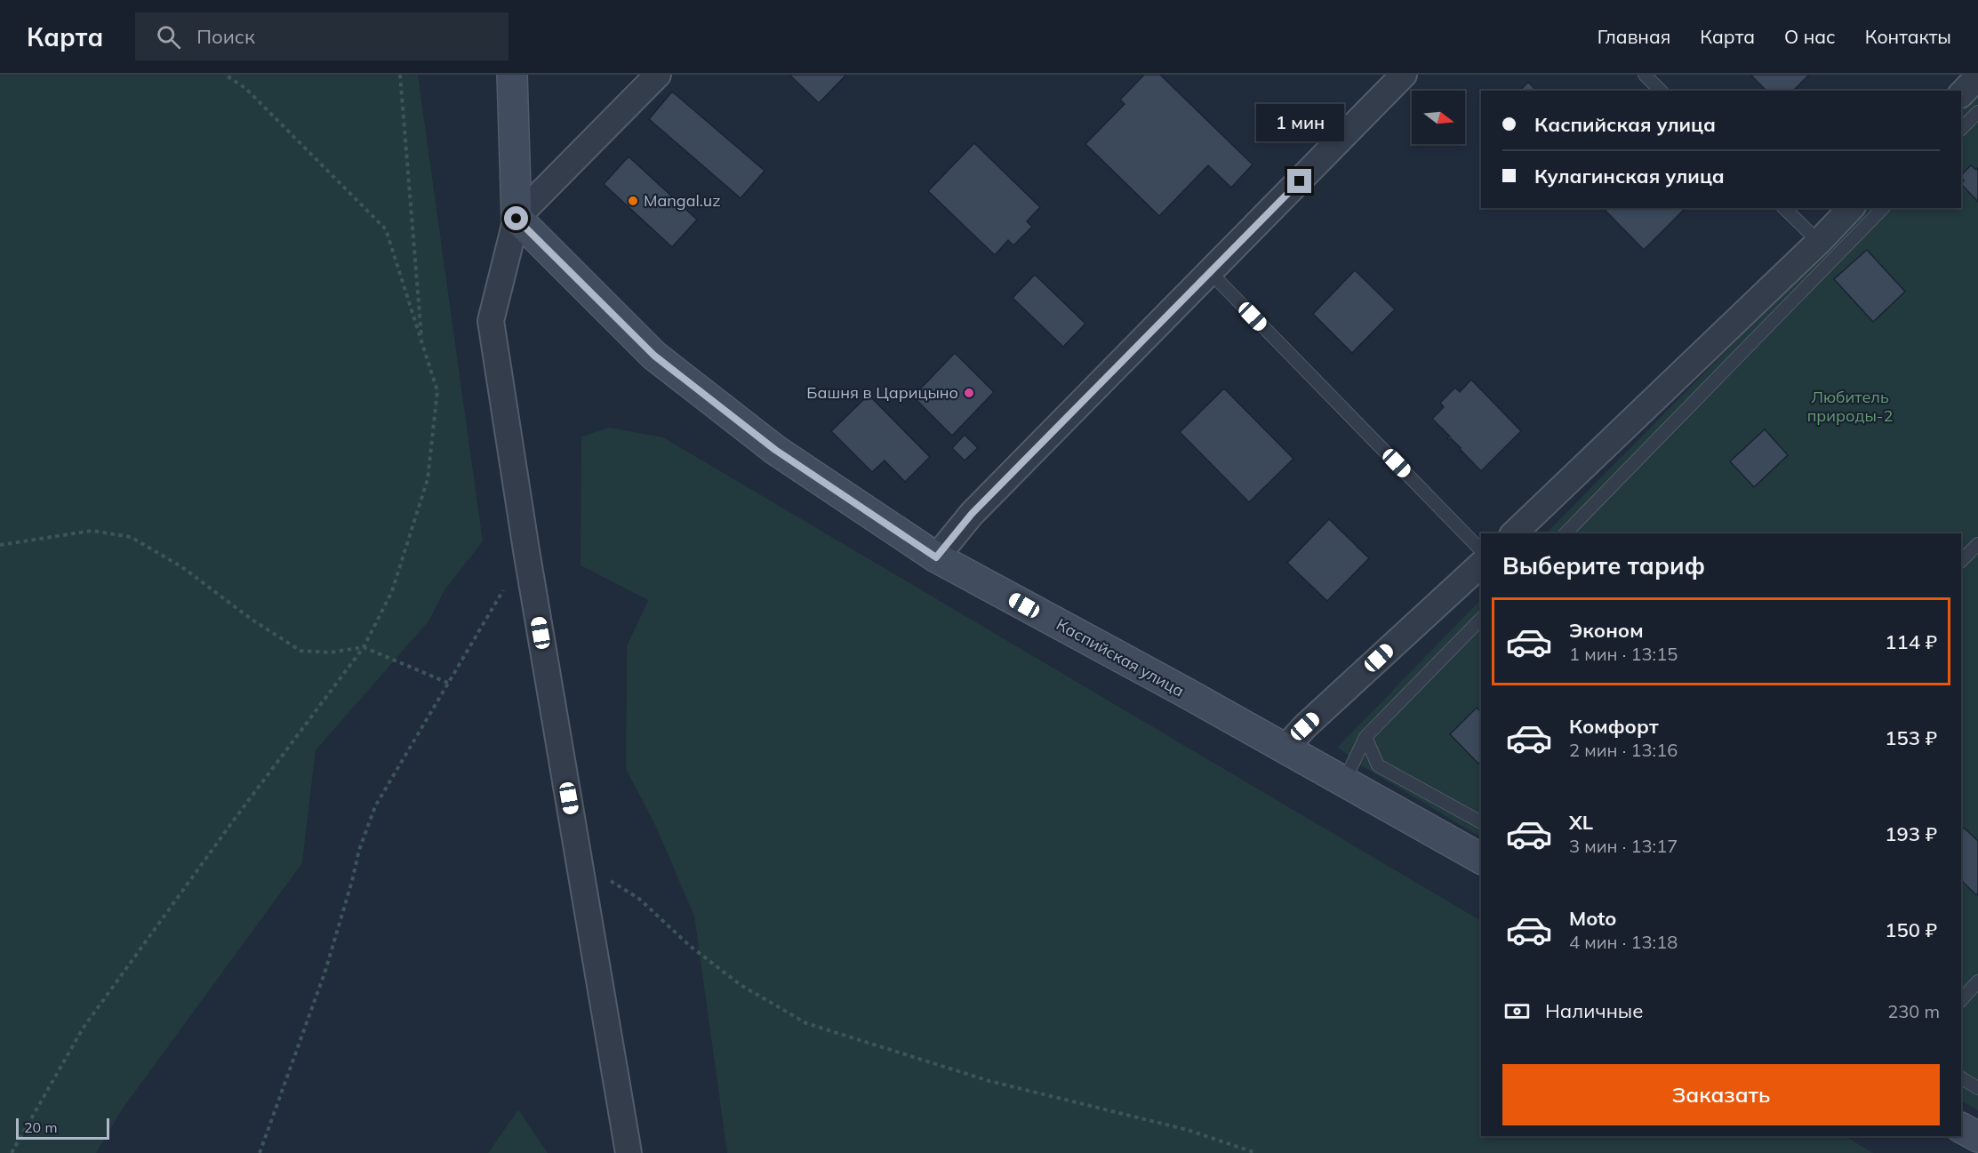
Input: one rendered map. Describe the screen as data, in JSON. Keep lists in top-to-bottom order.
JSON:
{
  "streets": {
    "street": ["Каспийская улица"]
  },
  "parks": ["Любитель природы-2"],
  "places": ["Mangal.uz", "Башня в Царицыно"],
  "scale_bar": "20 m",
  "north": "right",
  "page": {
    "header": "Карта",
    "search": "Поиск",
    "nav": [
      "Главная",
      "Карта",
      "О нас",
      "Контакты"
    ],
    "banner": ["Каспийская улица", "Кулагинская улица"],
    "bubble": "1 мин",
    "heading": "Выберите тариф",
    "list": [
      {
        "name": "Эконом",
        "note": "1 мин · 13:15",
        "value": "114 ₽"
      },
      {
        "name": "Комфорт",
        "note": "2 мин · 13:16",
        "value": "153 ₽"
      },
      {
        "name": "XL",
        "note": "3 мин · 13:17",
        "value": "193 ₽"
      },
      {
        "name": "Moto",
        "note": "4 мин · 13:18",
        "value": "150 ₽"
      }
    ],
    "pay": ["Наличные", "230 m"],
    "buttons": "Заказать",
    "scale": "20 m"
  }
}
